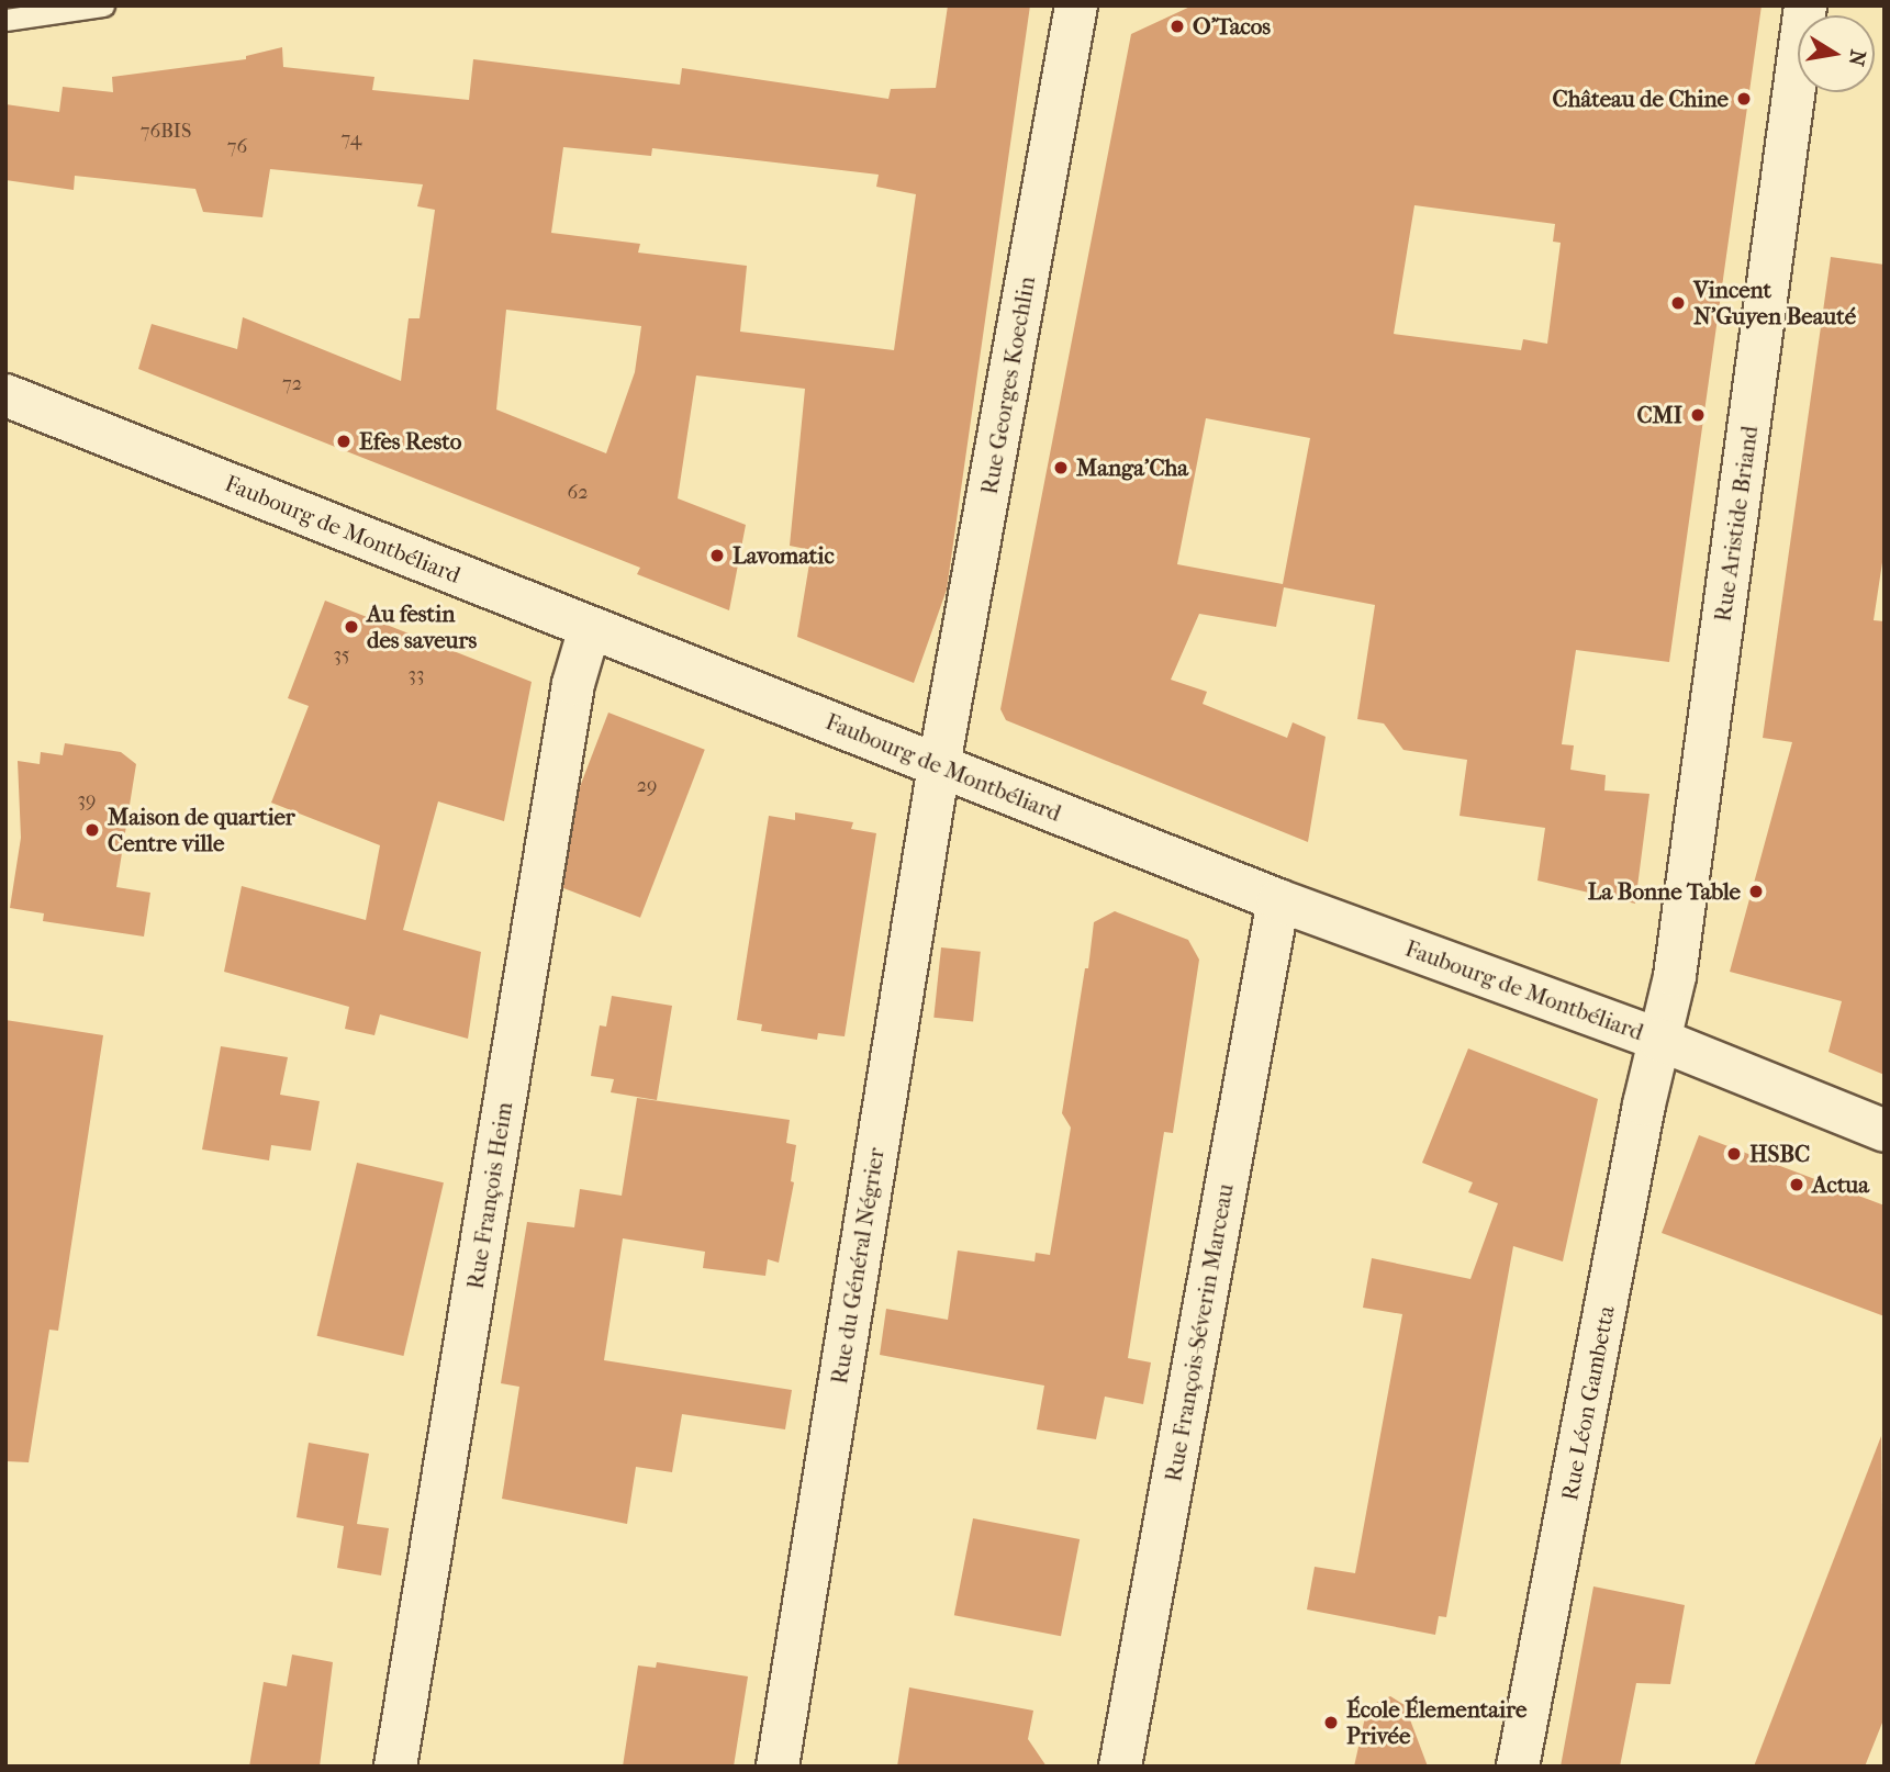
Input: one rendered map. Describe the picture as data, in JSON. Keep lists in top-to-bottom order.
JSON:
{
  "streets": {
    "street": [
      "Rue Georges Koechlin",
      "Rue Aristide Briand",
      "Faubourg de Montbéliard",
      "Rue François Heim",
      "Rue du Général Négrier",
      "Rue François-Séverin Marceau",
      "Rue Léon Gambetta"
    ]
  },
  "crossings": [
    ["Rue Georges Koechlin", "Faubourg de Montbéliard"],
    ["Rue Georges Koechlin", "Rue du Général Négrier"],
    ["Rue Aristide Briand", "Faubourg de Montbéliard"],
    ["Rue Aristide Briand", "Rue Léon Gambetta"],
    ["Faubourg de Montbéliard", "Rue François Heim"],
    ["Faubourg de Montbéliard", "Rue du Général Négrier"],
    ["Faubourg de Montbéliard", "Rue François-Séverin Marceau"],
    ["Faubourg de Montbéliard", "Rue Léon Gambetta"]
  ],
  "places": [
    "O'Tacos",
    "Château de Chine",
    "Vincent N'Guyen Beauté",
    "CMI",
    "Efes Resto",
    "Manga'Cha",
    "Lavomatic",
    "Au festin des saveurs",
    "Maison de quartier Centre ville",
    "La Bonne Table",
    "HSBC",
    "Actua",
    "École Élementaire Privée"
  ],
  "house_numbers": [
    "76BIS",
    "74",
    "76",
    "72",
    "62",
    "35",
    "33",
    "29",
    "39"
  ],
  "north": "right"
}
